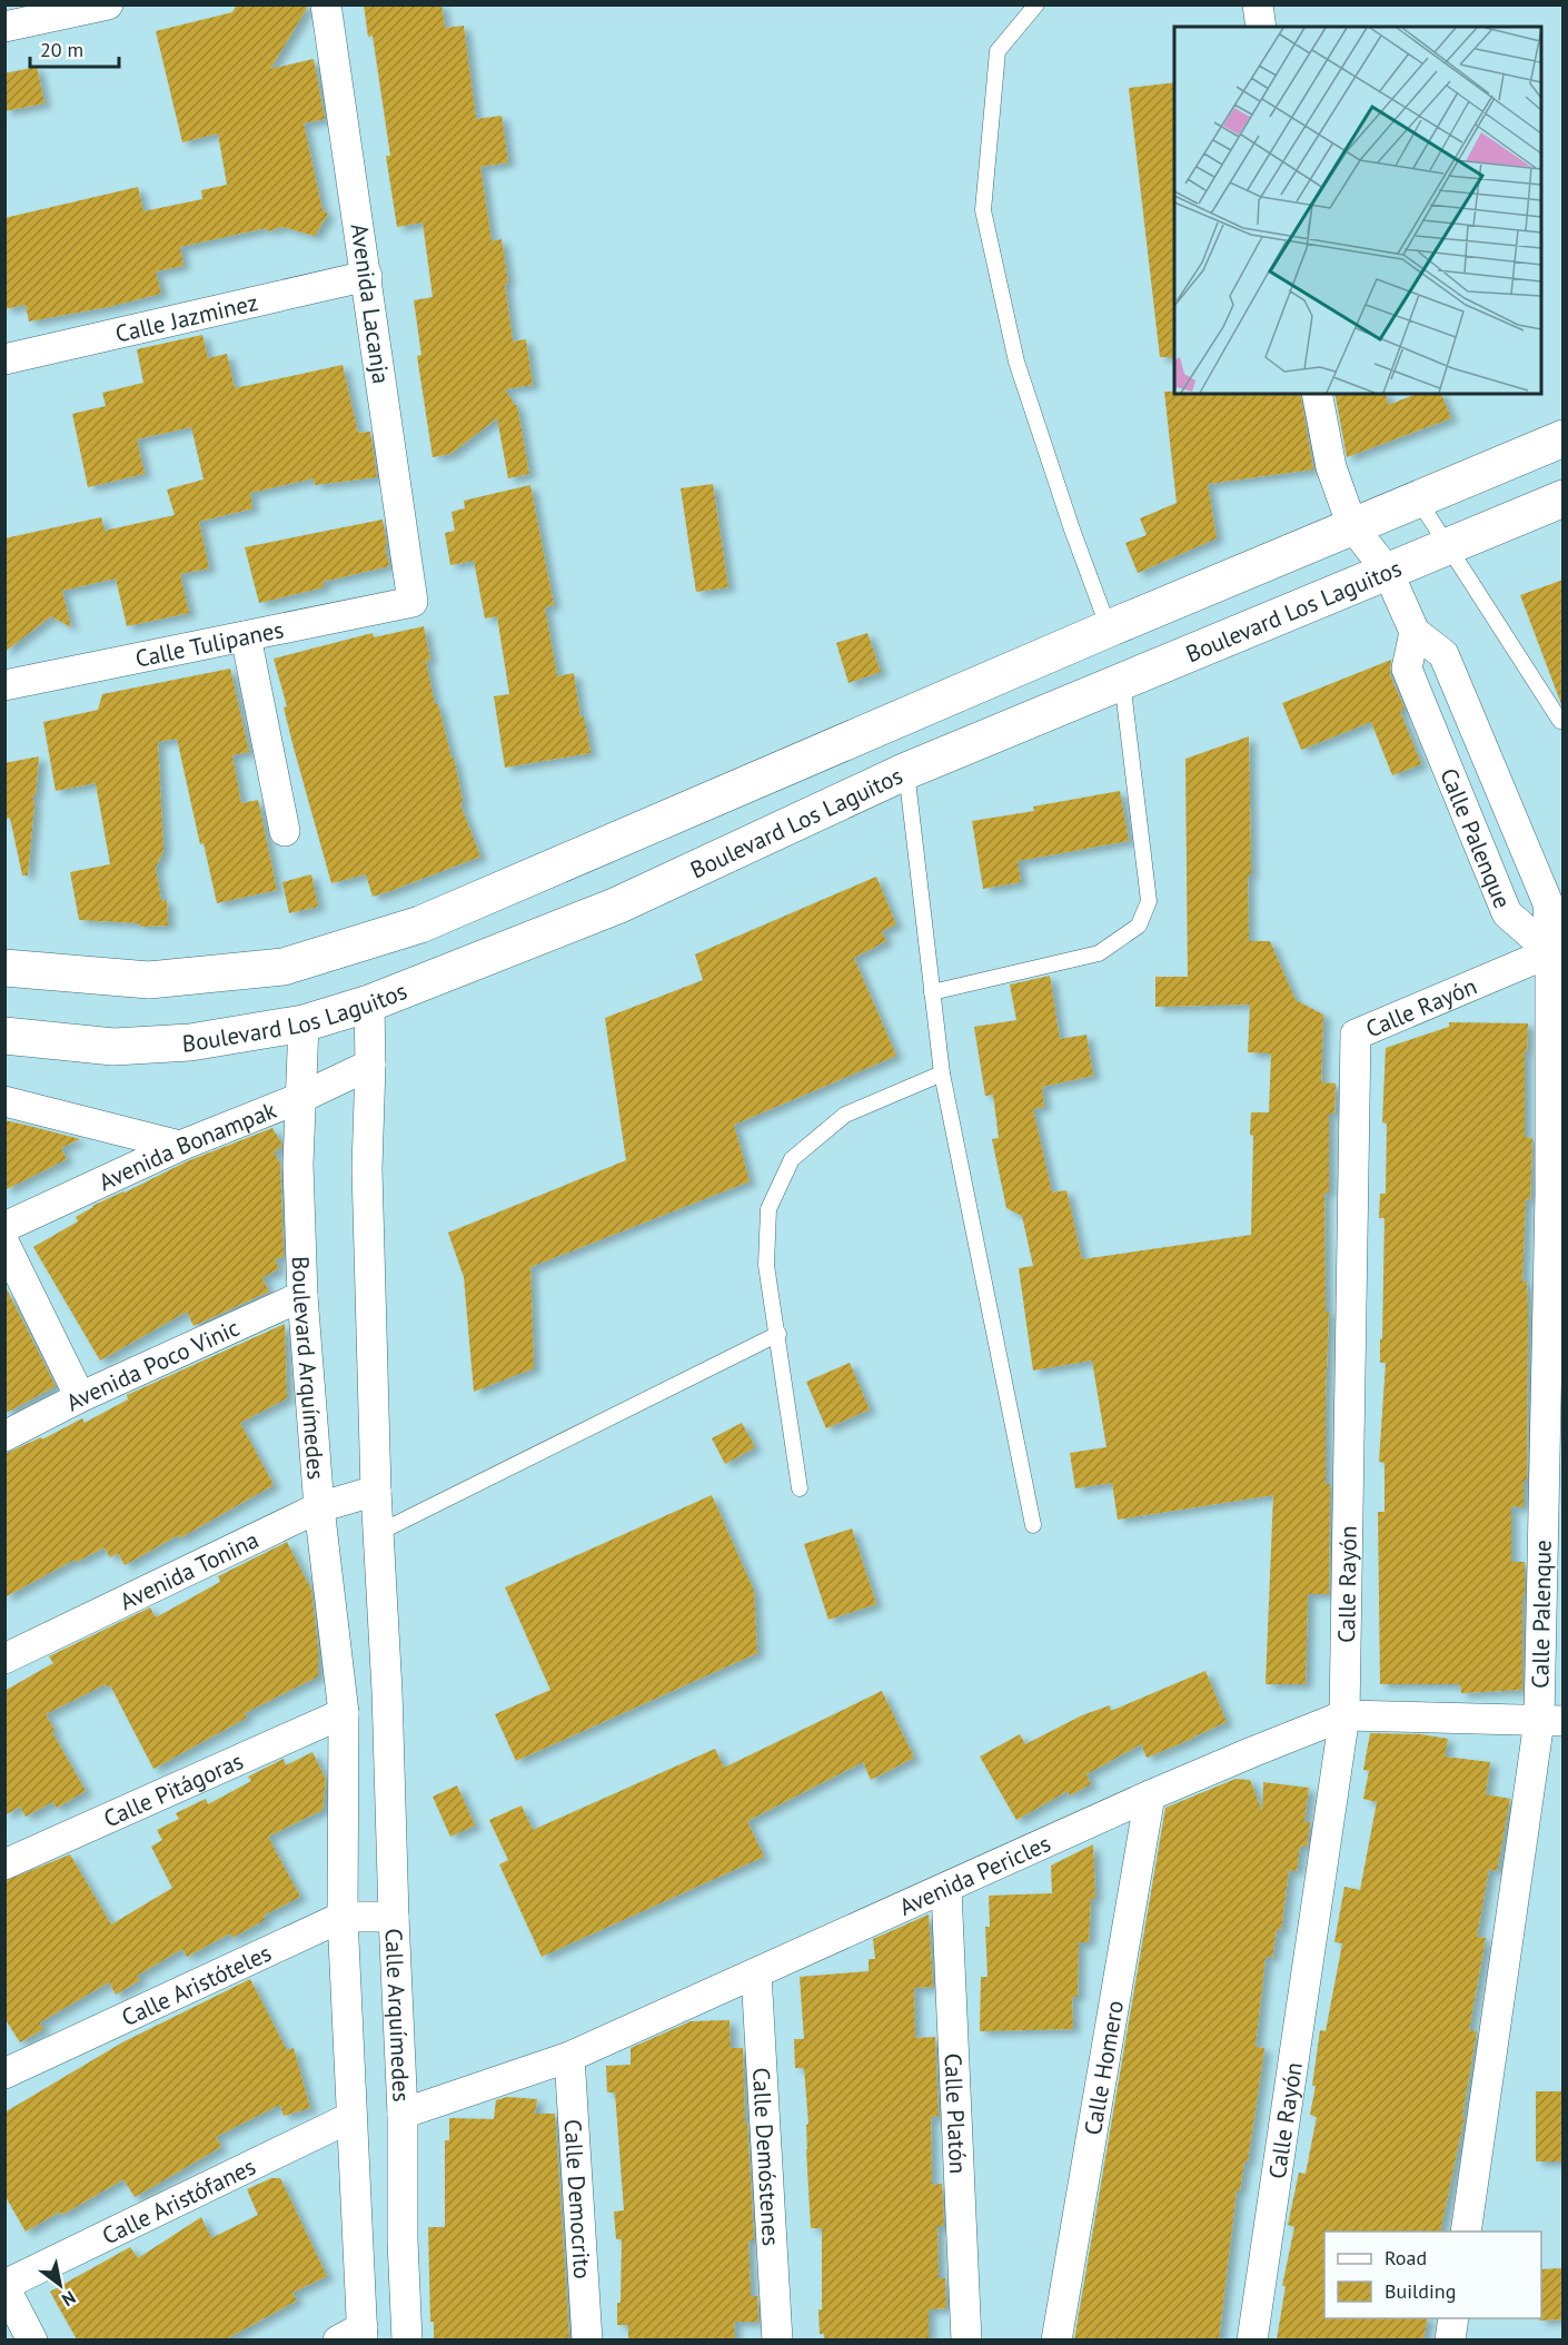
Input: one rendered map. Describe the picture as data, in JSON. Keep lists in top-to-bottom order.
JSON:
{
  "streets": {
    "main road": ["Boulevard Los Laguitos"],
    "street": [
      "Avenida Lacanja",
      "Calle Jazminez",
      "Calle Tulipanes",
      "Calle Palenque",
      "Calle Rayón",
      "Avenida Bonampak",
      "Avenida Poco Vinic",
      "Boulevard Arquímedes",
      "Avenida Tonina",
      "Calle Pitágoras",
      "Avenida Pericles",
      "Calle Aristóteles",
      "Calle Arquímedes",
      "Calle Homero",
      "Calle Platón",
      "Calle Demóstenes",
      "Calle Democrito",
      "Calle Aristófanes"
    ]
  },
  "crossings": [
    ["Avenida Lacanja", "Calle Jazminez"],
    ["Avenida Lacanja", "Calle Tulipanes"],
    ["Boulevard Los Laguitos", "Boulevard Arquímedes"],
    ["Calle Palenque", "Calle Rayón"],
    ["Calle Palenque", "Avenida Pericles"],
    ["Calle Rayón", "Avenida Pericles"],
    ["Avenida Bonampak", "Boulevard Arquímedes"],
    ["Avenida Poco Vinic", "Boulevard Arquímedes"],
    ["Boulevard Arquímedes", "Avenida Tonina"],
    ["Boulevard Arquímedes", "Calle Pitágoras"],
    ["Avenida Pericles", "Calle Arquímedes"],
    ["Avenida Pericles", "Calle Homero"],
    ["Avenida Pericles", "Calle Platón"],
    ["Avenida Pericles", "Calle Demóstenes"],
    ["Avenida Pericles", "Calle Democrito"],
    ["Calle Aristóteles", "Calle Arquímedes"]
  ],
  "legend": ["Road", "Building"],
  "scale_bar": "20 m",
  "north": "bottom right"
}
